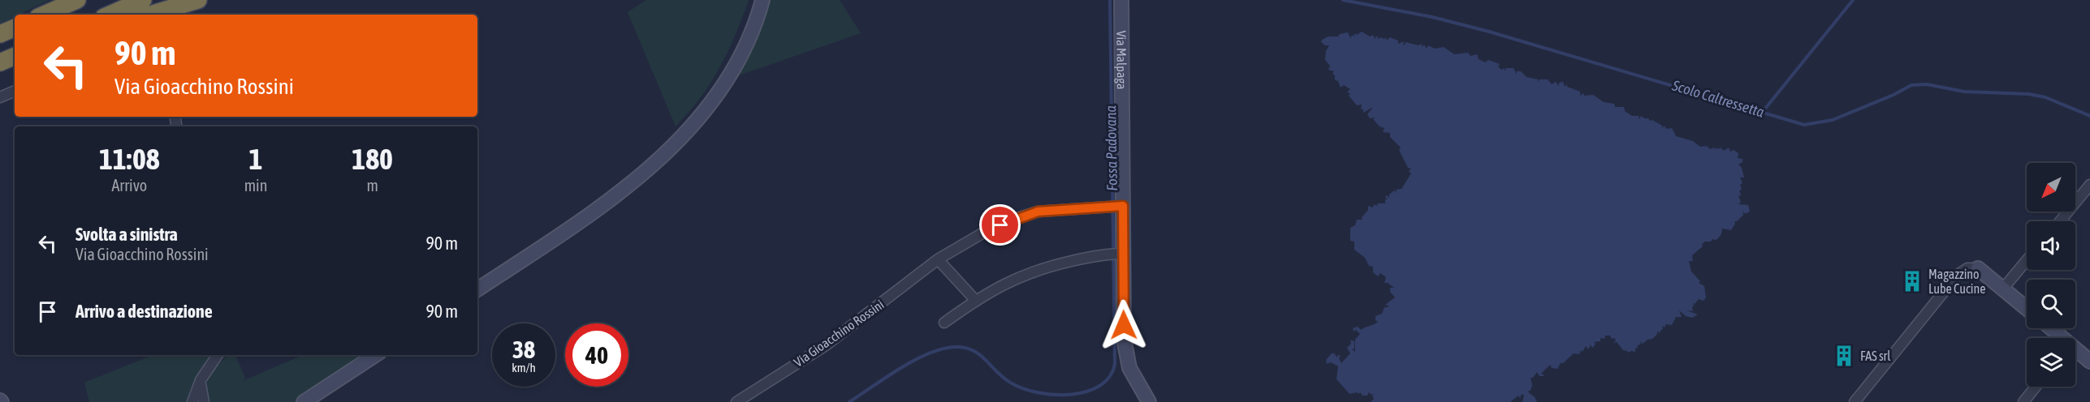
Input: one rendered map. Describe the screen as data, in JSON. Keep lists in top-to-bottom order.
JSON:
{
  "streets": {
    "street": ["Via Malpaga", "Via Gioacchino Rossini"]
  },
  "crossings": [
    ["Via Malpaga", "Via Gioacchino Rossini"]
  ],
  "water": ["Scolo Caltressetta", "Fossa Padovana"],
  "places": {
    "building": ["Magazzino Lube Cucine", "FAS srl"]
  },
  "north": "bottom left",
  "page": {
    "turn": ["90 m", "Via Gioacchino Rossini"],
    "eta": [
      "11:08",
      "Arrivo",
      "1",
      "min",
      "180",
      "m"
    ],
    "list": [
      {
        "name": "Svolta a sinistra",
        "note": "Via Gioacchino Rossini",
        "value": "90 m"
      },
      {
        "name": "Arrivo a destinazione",
        "value": "90 m"
      }
    ],
    "speed": "38 km/h",
    "limit": "40"
  }
}
